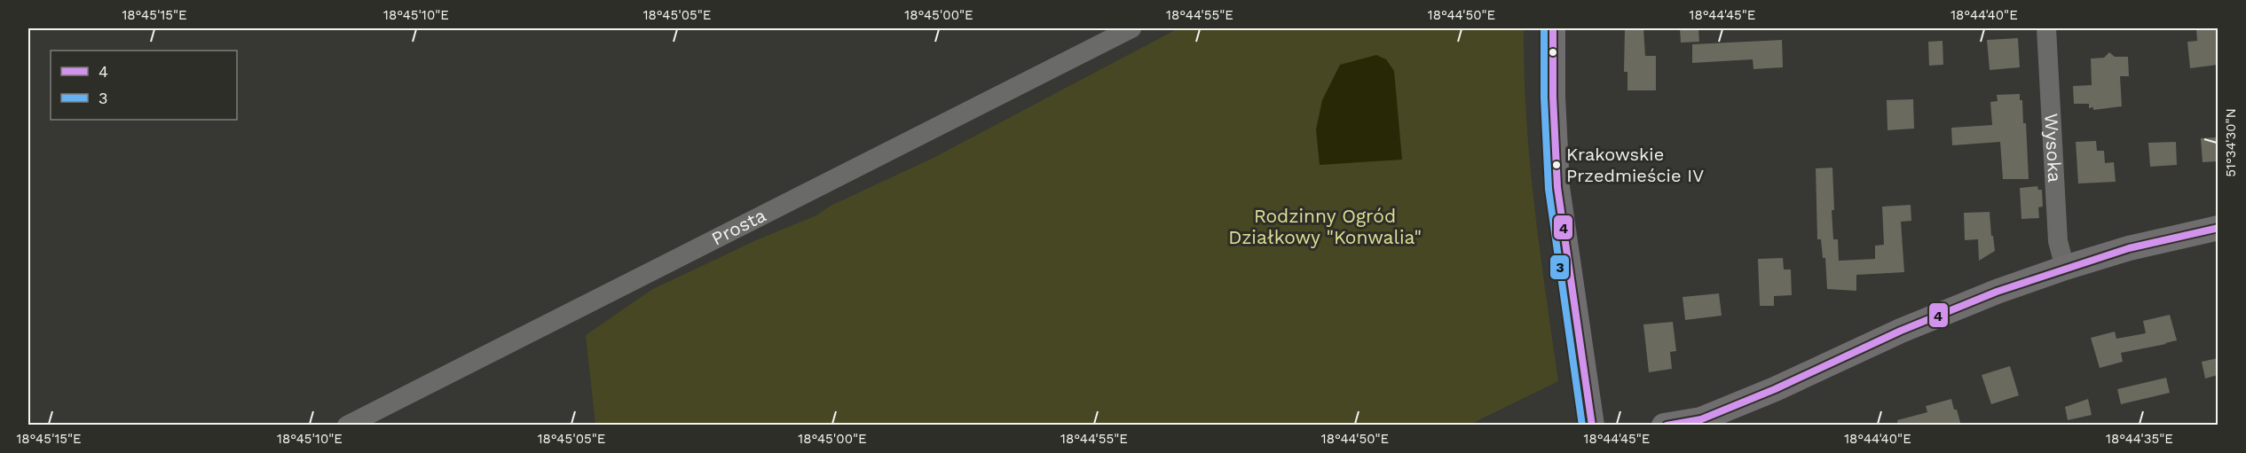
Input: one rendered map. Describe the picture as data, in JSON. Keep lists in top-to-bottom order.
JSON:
{
  "streets": {
    "street": ["Wysoka", "Prosta"]
  },
  "parks": ["Rodzinny Ogród Działkowy \"Konwalia\""],
  "places": ["Krakowskie Przedmieście IV"],
  "lines": ["transit line 4", "transit line 3"],
  "legend": ["4", "3"],
  "coordinates": [
    "18°45'15\"E",
    "18°45'10\"E",
    "18°45'05\"E",
    "18°45'00\"E",
    "18°44'55\"E",
    "18°44'50\"E",
    "18°44'45\"E",
    "18°44'40\"E",
    "51°34'30\"N",
    "18°44'35\"E"
  ]
}
